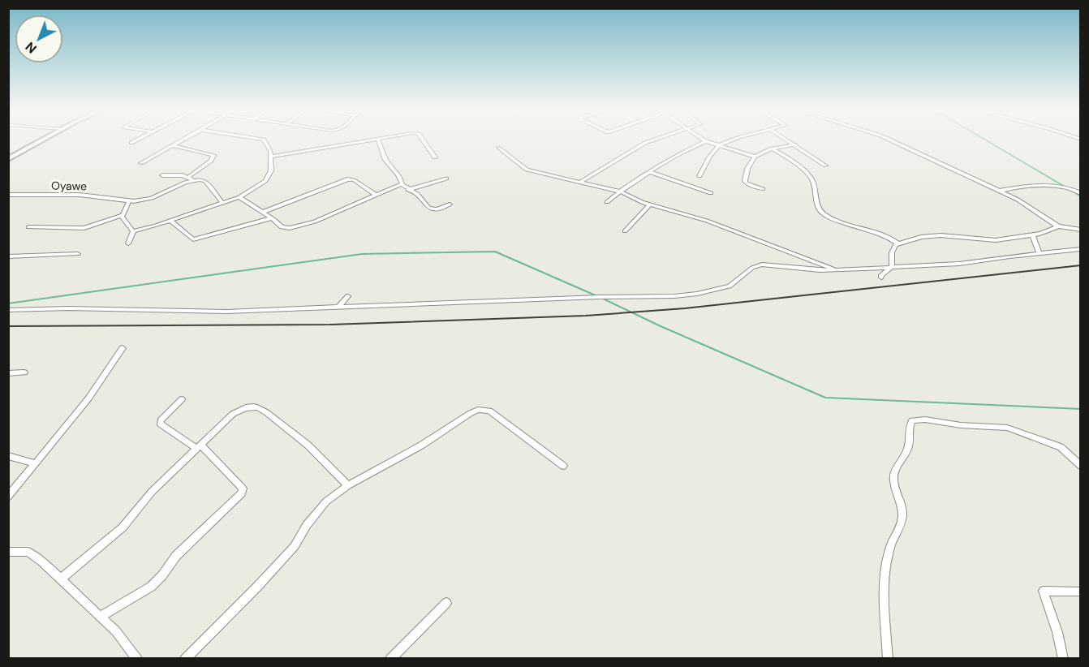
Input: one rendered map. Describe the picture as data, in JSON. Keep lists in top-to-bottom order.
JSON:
{
  "streets": {
    "street": ["Oyawe"]
  },
  "north": "bottom left"
}
